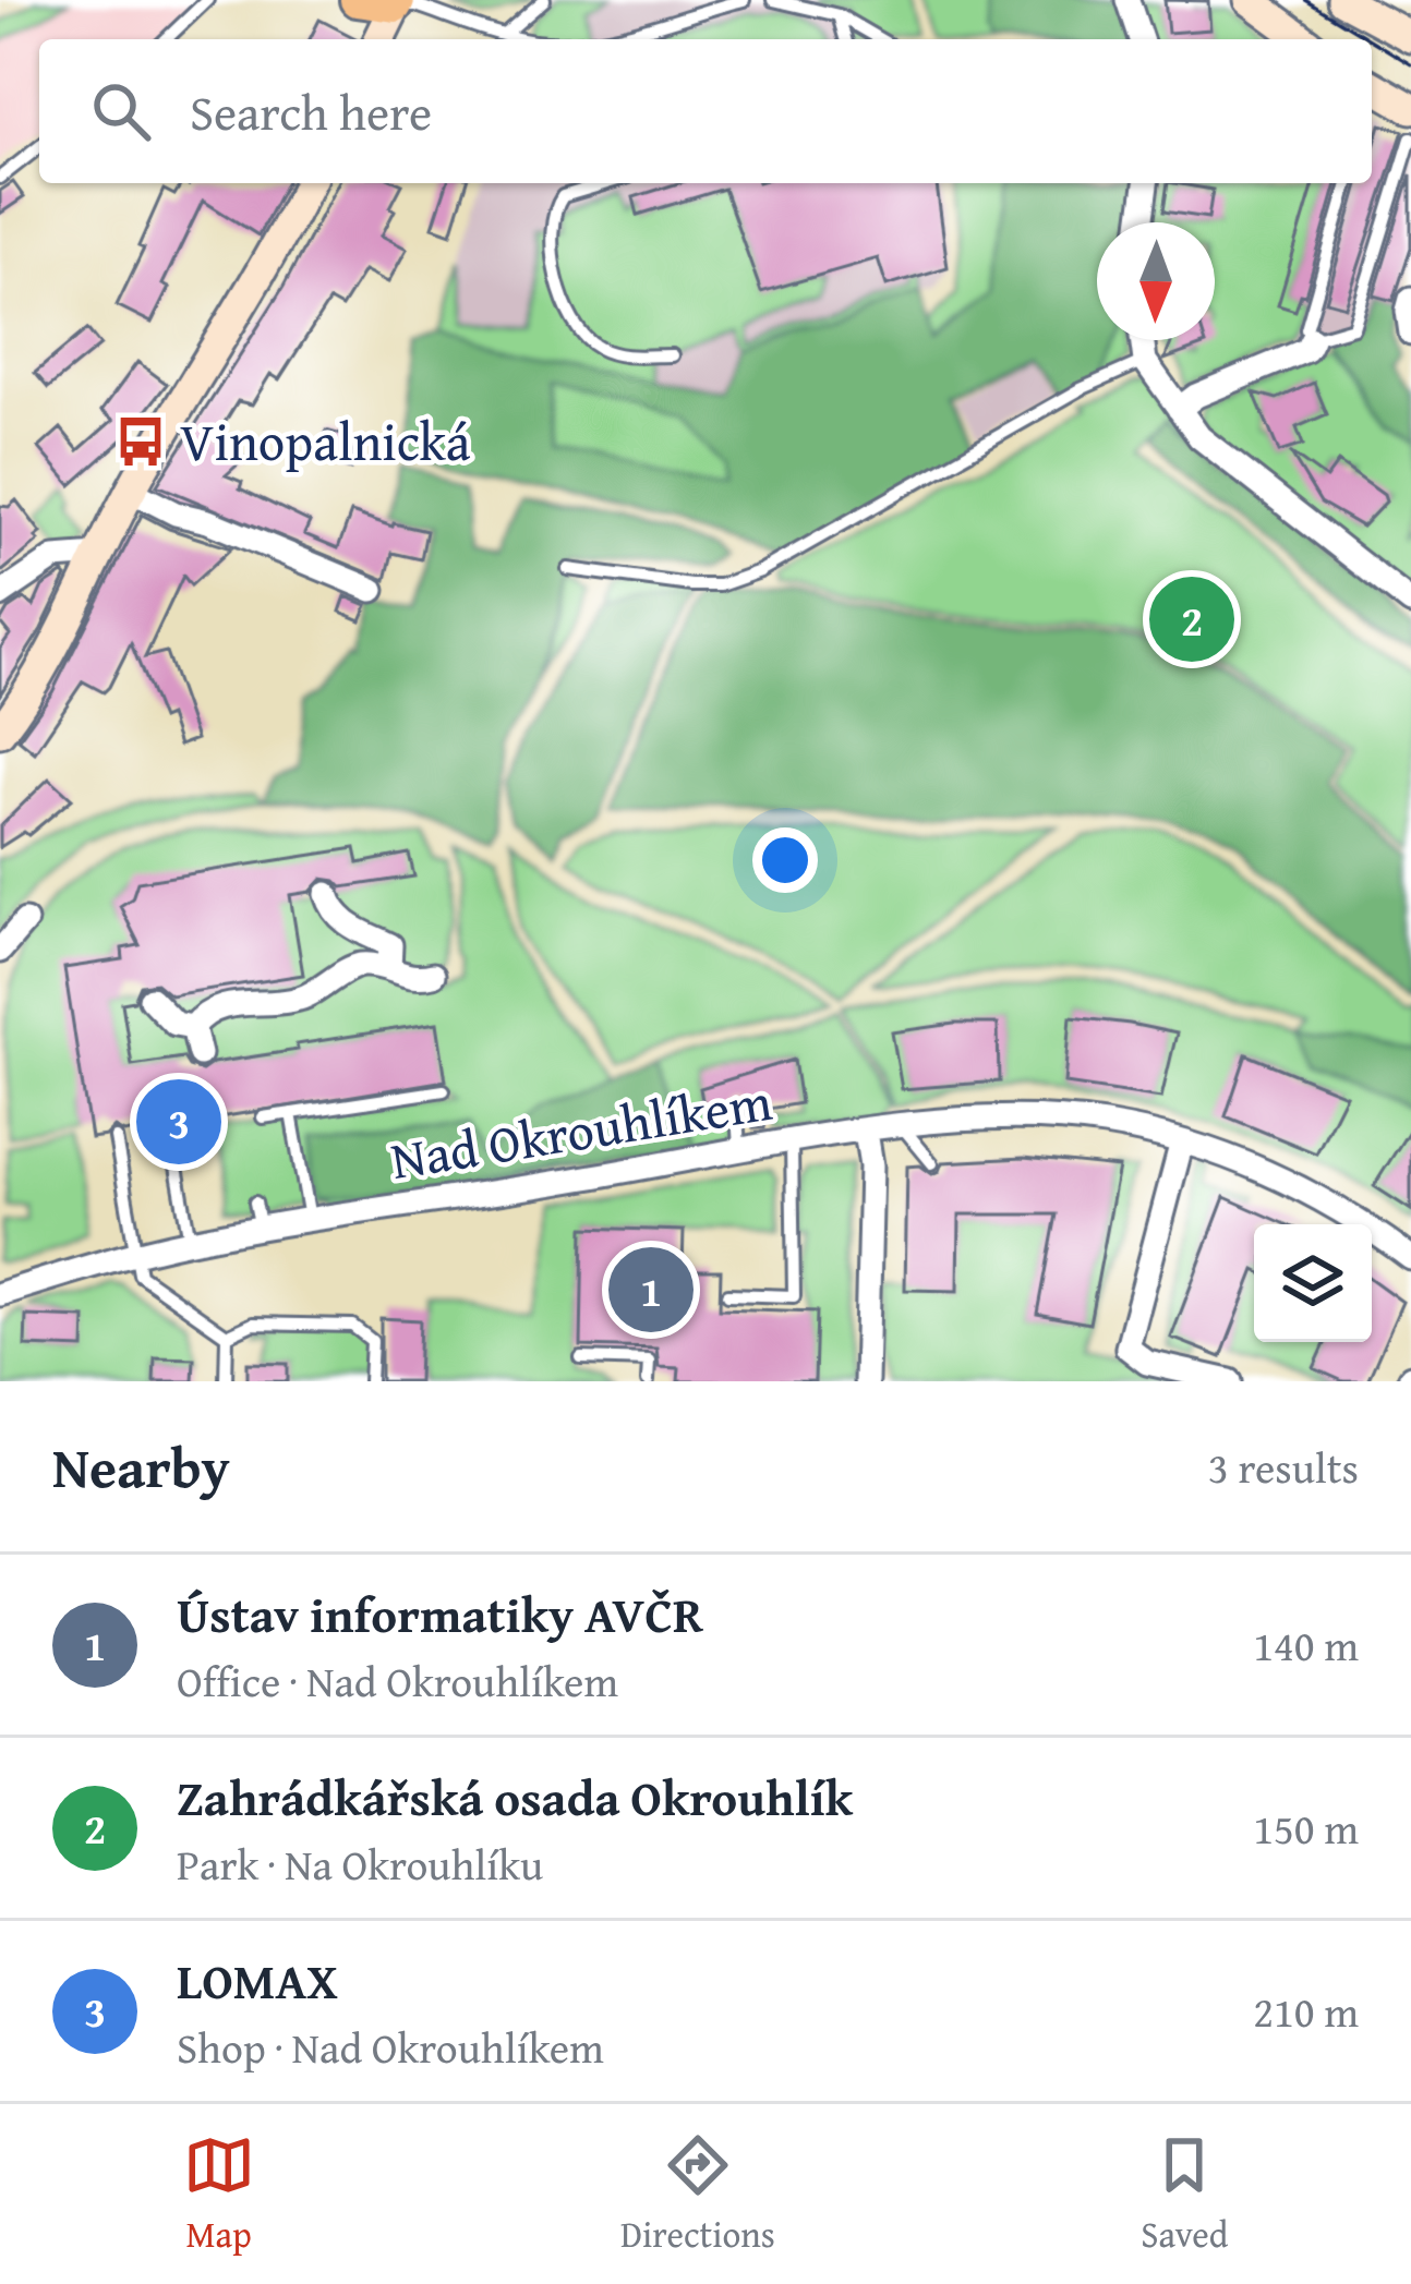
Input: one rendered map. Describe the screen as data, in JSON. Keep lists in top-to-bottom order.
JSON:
{
  "streets": {
    "street": ["Nad Okrouhlíkem"]
  },
  "places": {
    "bus stop": ["Vinopalnická"]
  },
  "north": "bottom",
  "page": {
    "search": "Search here",
    "pins": ["2", "3", "1"],
    "heading": ["Nearby", "3 results"],
    "list": [
      {
        "mark": "1",
        "name": "Ústav informatiky AVČR",
        "note": "Office · Nad Okrouhlíkem",
        "value": "140 m"
      },
      {
        "mark": "2",
        "name": "Zahrádkářská osada Okrouhlík",
        "note": "Park · Na Okrouhlíku",
        "value": "150 m"
      },
      {
        "mark": "3",
        "name": "LOMAX",
        "note": "Shop · Nad Okrouhlíkem",
        "value": "210 m"
      }
    ],
    "nav": ["Map", "Directions", "Saved"]
  }
}
